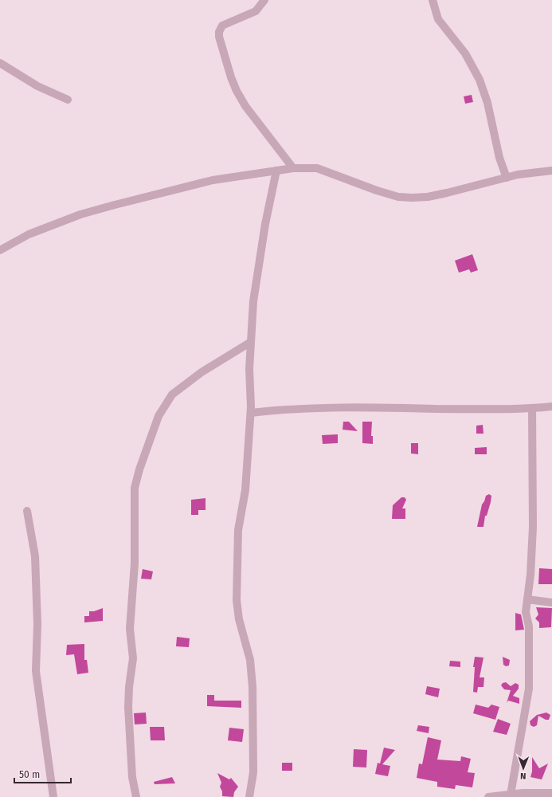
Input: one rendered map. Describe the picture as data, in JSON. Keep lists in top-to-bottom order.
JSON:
{
  "scale_bar": "50 m",
  "north": "bottom"
}
